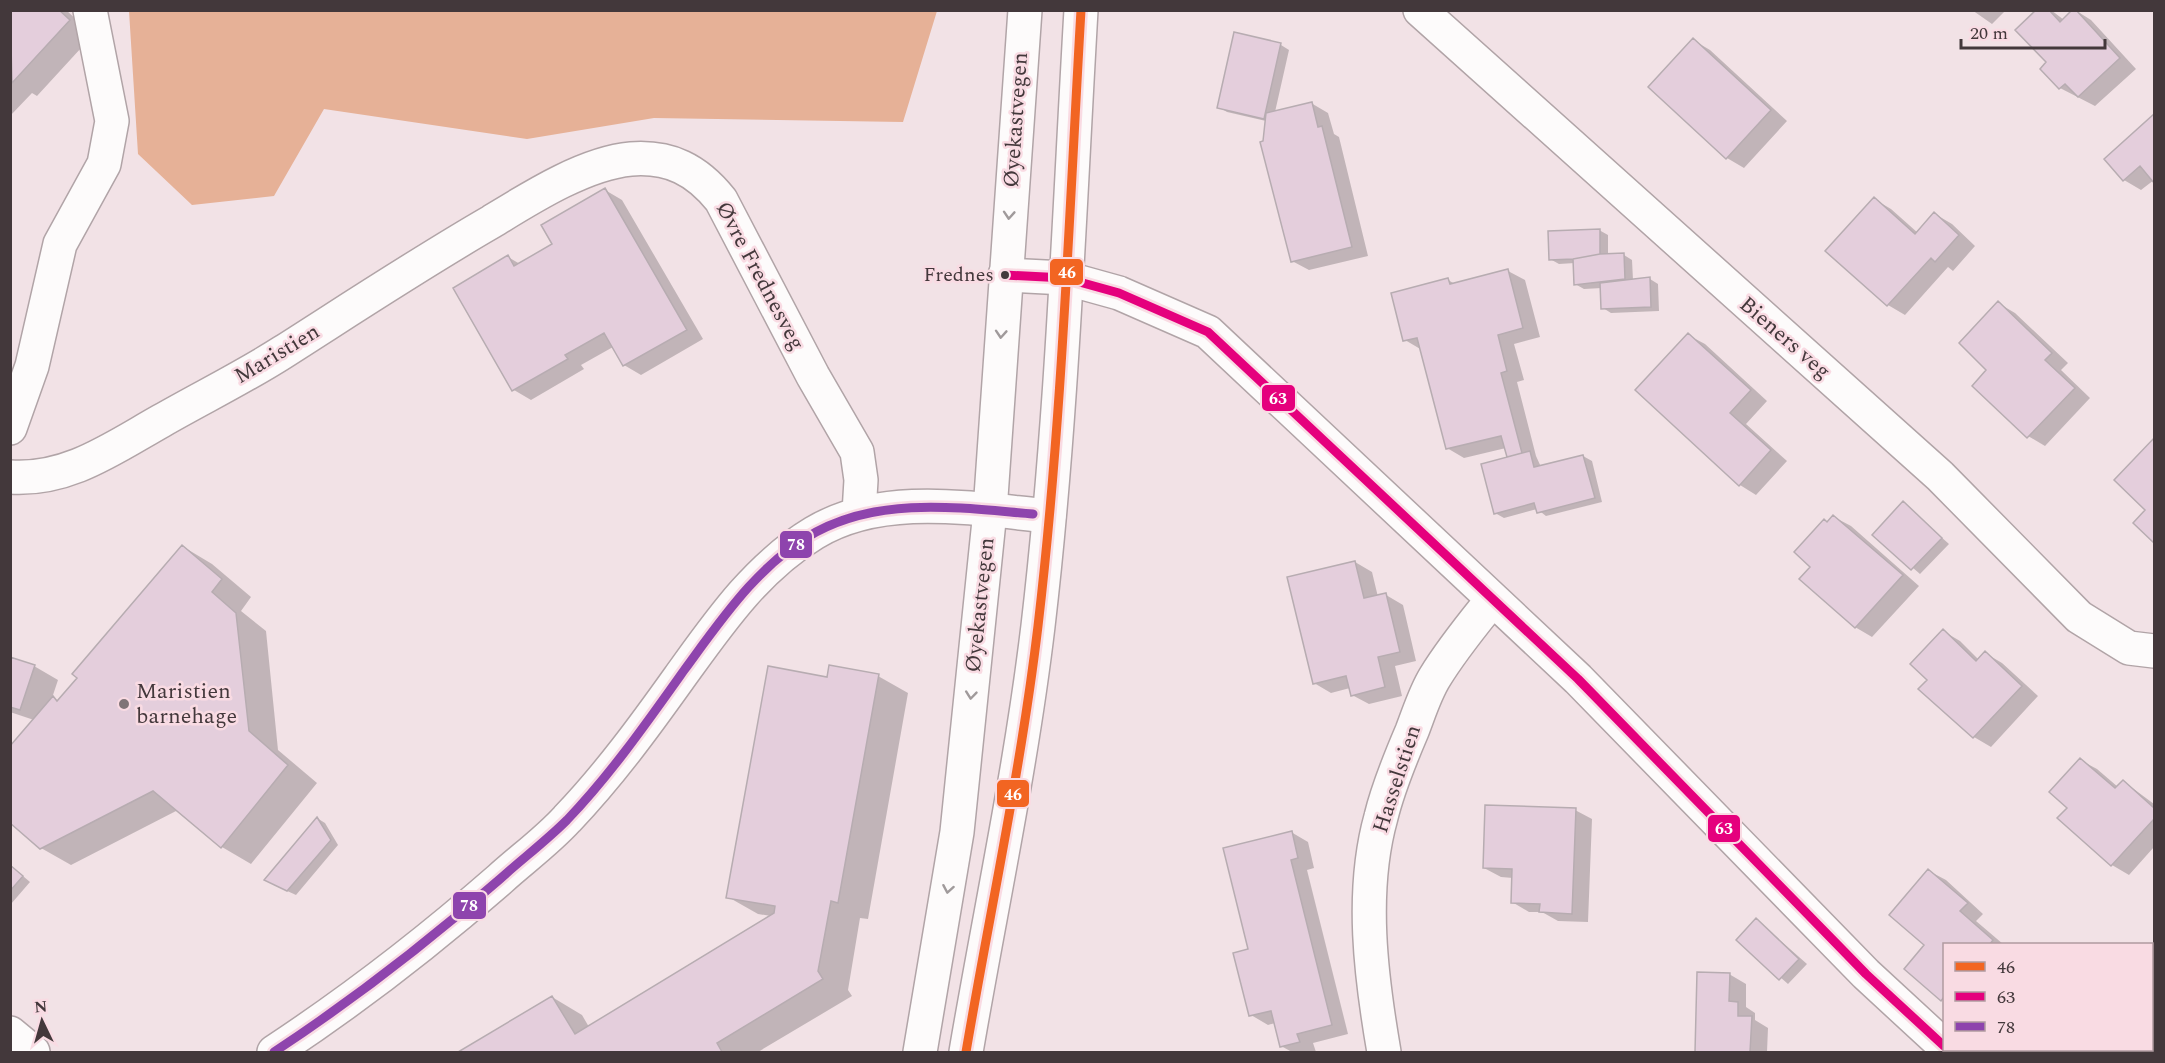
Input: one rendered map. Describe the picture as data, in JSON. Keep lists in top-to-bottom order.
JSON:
{
  "streets": {
    "street": [
      "Øyekastvegen",
      "Øvre Frednesveg",
      "Bieners veg",
      "Maristien",
      "Hasselstien"
    ]
  },
  "crossings": [
    ["Øvre Frednesveg", "Maristien"]
  ],
  "places": ["Frednes", "Maristien barnehage"],
  "lines": ["transit line 46", "transit line 63", "transit line 78"],
  "legend": ["46", "63", "78"],
  "scale_bar": "20 m",
  "north": "top"
}
